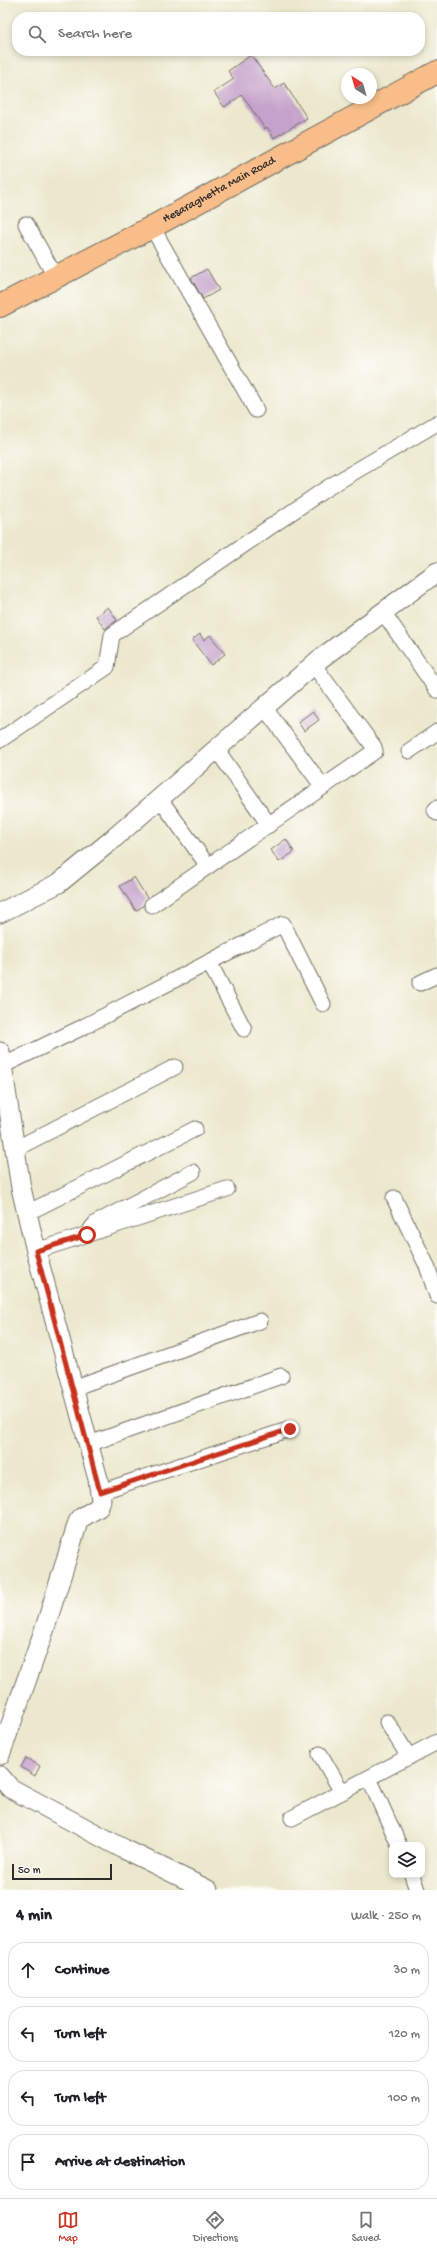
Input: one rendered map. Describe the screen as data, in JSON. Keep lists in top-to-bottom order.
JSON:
{
  "streets": {
    "main road": ["Hesaraghetta Main Road"]
  },
  "scale_bar": "50 m",
  "north": "top left",
  "page": {
    "search": "Search here",
    "scale": "50 m",
    "heading": ["4 min", "Walk · 250 m"],
    "list": [
      ["Continue", "30 m"],
      ["Turn left", "120 m"],
      ["Turn left", "100 m"],
      "Arrive at destination"
    ],
    "nav": ["Map", "Directions", "Saved"]
  }
}
